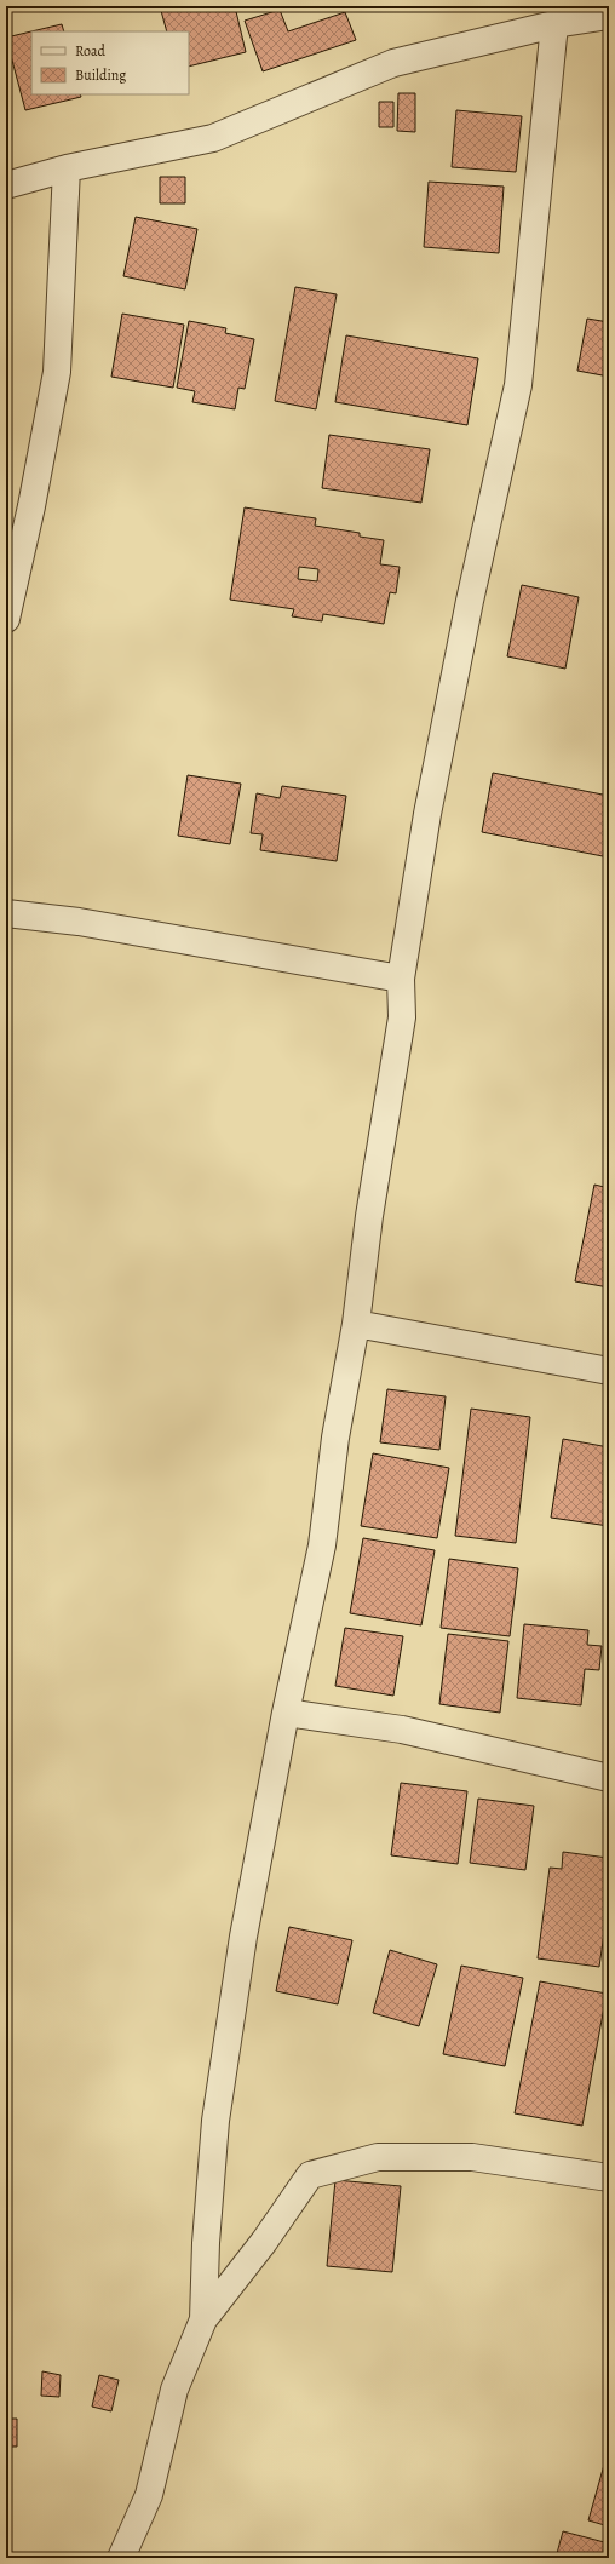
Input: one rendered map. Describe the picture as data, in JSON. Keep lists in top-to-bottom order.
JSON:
{
  "legend": ["Road", "Building"]
}
